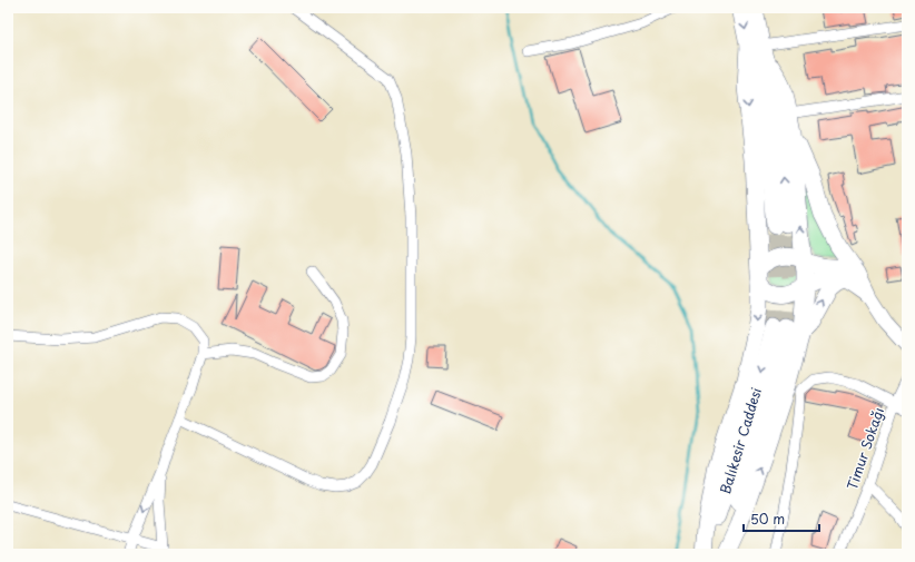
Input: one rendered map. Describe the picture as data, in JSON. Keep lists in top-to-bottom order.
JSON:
{
  "streets": {
    "main road": ["Balıkesir Caddesi"],
    "street": ["Timur Sokağı"]
  },
  "scale_bar": "50 m"
}
